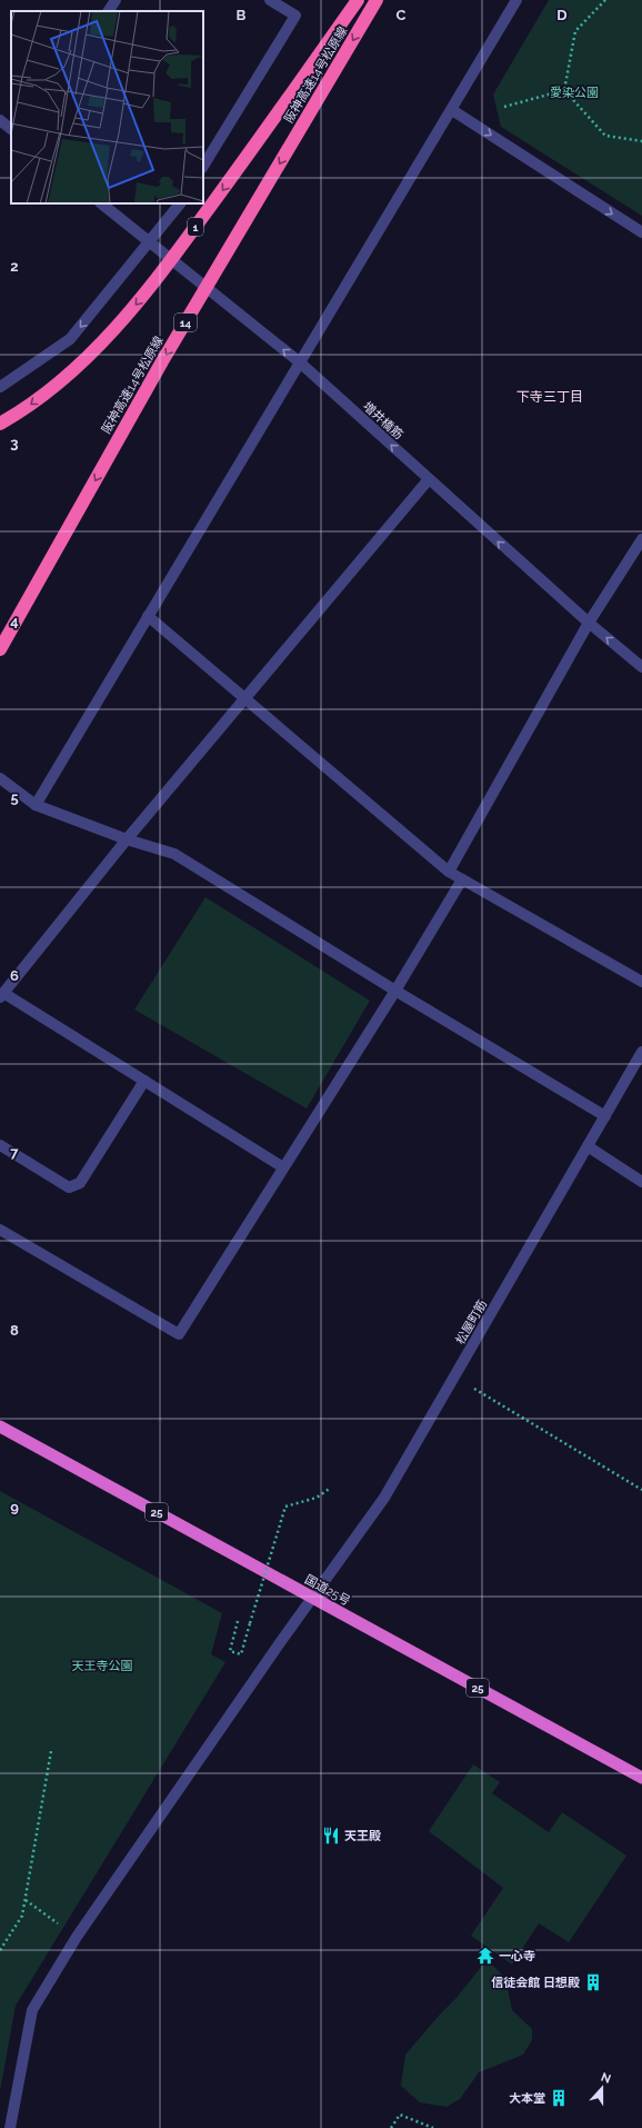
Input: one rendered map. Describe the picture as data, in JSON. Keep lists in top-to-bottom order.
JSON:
{
  "streets": {
    "highway": [
      "阪神高速14号松原線",
      "1",
      "14",
      "25",
      "国道25号"
    ],
    "street": ["増井橋筋", "松屋町筋"]
  },
  "crossings": [
    ["松屋町筋", "国道25号"]
  ],
  "one_way": ["増井橋筋"],
  "districts": ["下寺三丁目"],
  "parks": ["愛染公園", "天王寺公園"],
  "places": {
    "restaurant": ["天王殿"],
    "temple": ["一心寺"],
    "building": ["信徒会館 日想殿", "大本堂"]
  },
  "north": "top",
  "grid": {
    "columns": ["B", "C", "D"],
    "rows": [
      "2",
      "3",
      "4",
      "5",
      "6",
      "7",
      "8",
      "9"
    ]
  }
}
